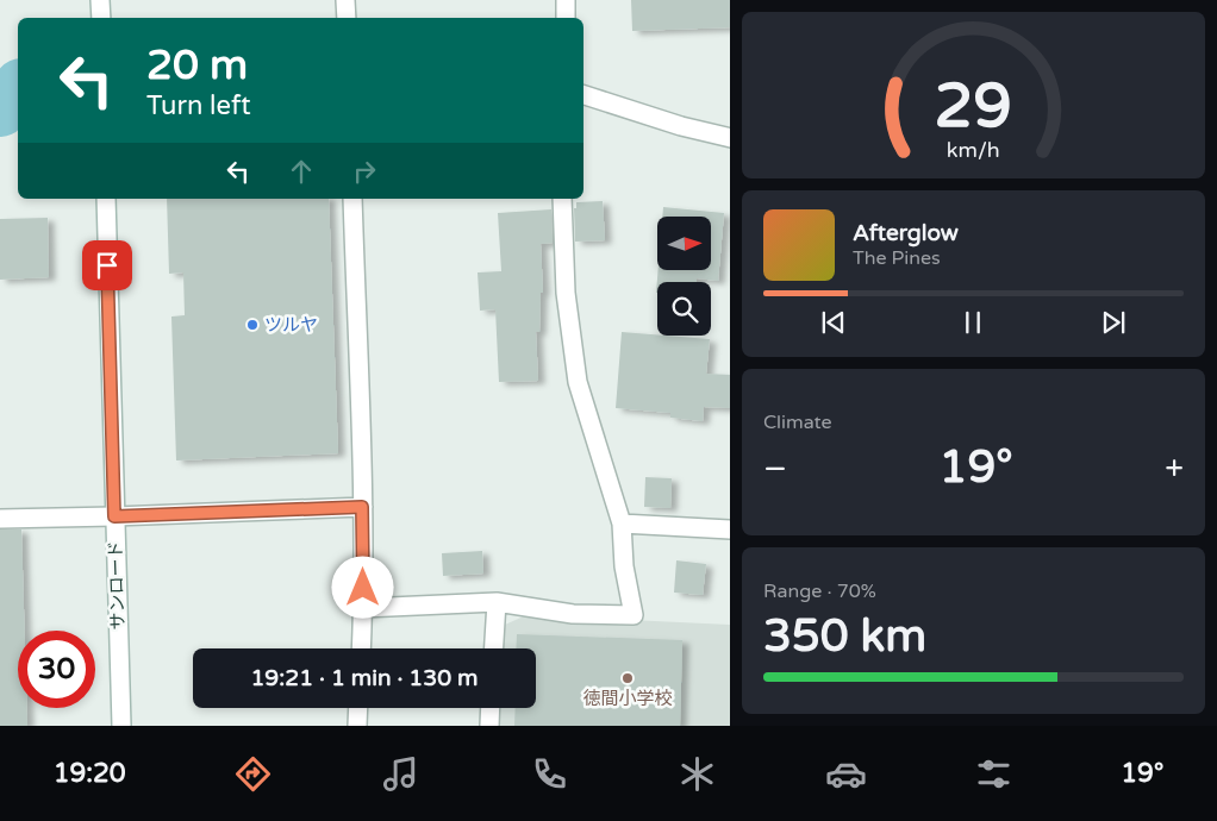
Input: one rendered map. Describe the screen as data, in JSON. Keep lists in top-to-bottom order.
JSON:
{
  "streets": {
    "street": ["サンロード"]
  },
  "places": ["ツルヤ", "徳間小学校"],
  "north": "right",
  "page": {
    "turn": ["20 m", "Turn left"],
    "song": ["Afterglow", "The Pines"],
    "tile": [
      "Climate",
      ["Range · 70%", "350 km"]
    ],
    "heat": ["−", "19°", "+"],
    "limit": "30",
    "trip": "19:21 · 1 min · 130 m",
    "tabs": ["19:20", "19°"],
    "gauge": ["29", "km/h"]
  }
}
